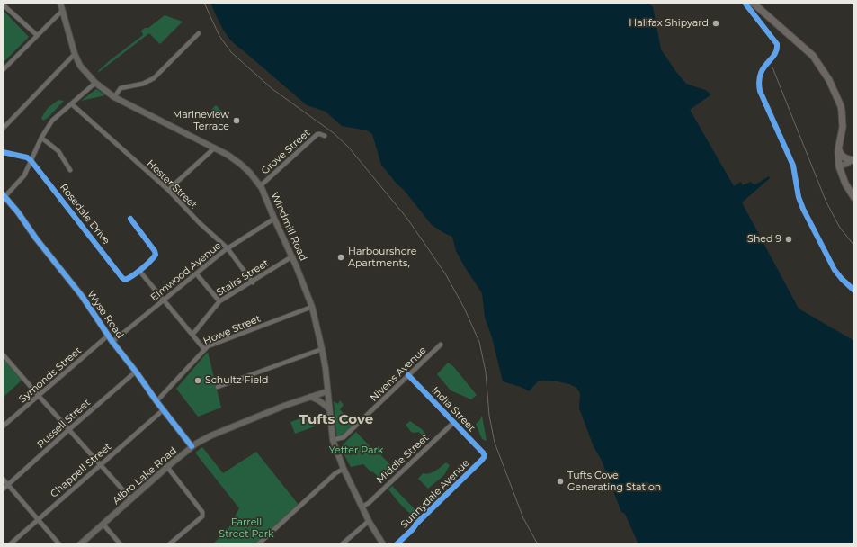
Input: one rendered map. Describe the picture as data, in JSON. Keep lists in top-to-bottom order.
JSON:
{
  "streets": {
    "main road": ["Windmill Road", "Wyse Road", "Albro Lake Road"],
    "street": [
      "Grove Street",
      "Hester Street",
      "Rosedale Drive",
      "Elmwood Avenue",
      "Stairs Street",
      "Howe Street",
      "Nivens Avenue",
      "Symonds Street",
      "India Street",
      "Russell Street",
      "Middle Street",
      "Chappell Street",
      "Sunnydale Avenue"
    ]
  },
  "crossings": [
    ["Grove Street", "Windmill Road"],
    ["Hester Street", "Elmwood Avenue"],
    ["Hester Street", "Stairs Street"],
    ["Windmill Road", "Elmwood Avenue"],
    ["Windmill Road", "Stairs Street"],
    ["Windmill Road", "Howe Street"],
    ["Windmill Road", "Nivens Avenue"],
    ["Windmill Road", "Middle Street"],
    ["Windmill Road", "Albro Lake Road"],
    ["Elmwood Avenue", "Wyse Road"],
    ["Wyse Road", "Howe Street"],
    ["Wyse Road", "Symonds Street"],
    ["Wyse Road", "Russell Street"],
    ["Wyse Road", "Chappell Street"],
    ["Wyse Road", "Albro Lake Road"],
    ["Nivens Avenue", "India Street"],
    ["India Street", "Middle Street"],
    ["India Street", "Sunnydale Avenue"]
  ],
  "districts": ["Tufts Cove"],
  "parks": ["Yetter Park", "Farrell Street Park"],
  "places": [
    "Halifax Shipyard",
    "Marineview Terrace",
    "Shed 9",
    "Harbourshore Apartments,",
    "Schultz Field",
    "Tufts Cove Generating Station"
  ]
}
